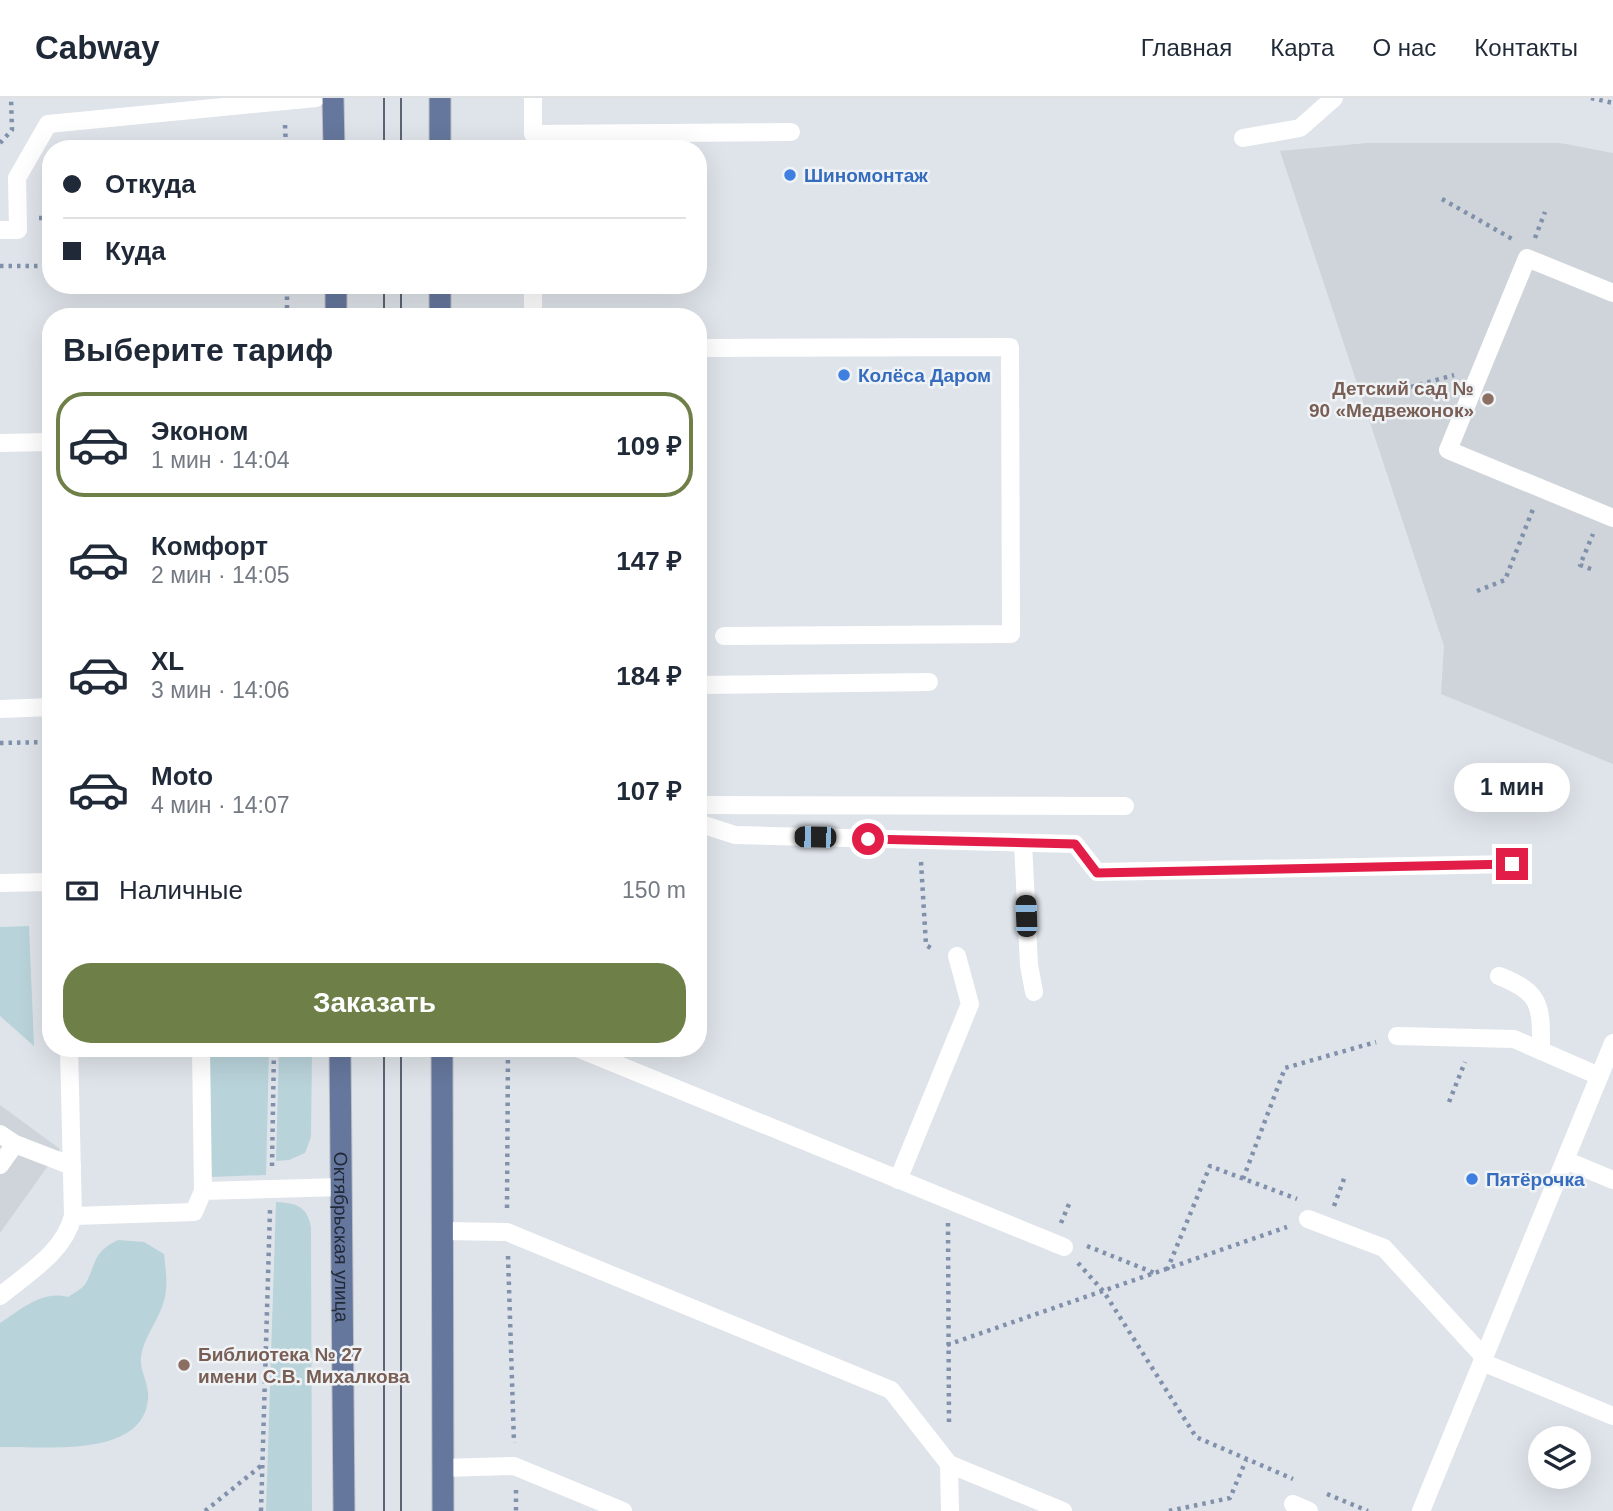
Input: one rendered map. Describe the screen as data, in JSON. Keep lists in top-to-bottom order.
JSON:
{
  "streets": {
    "main road": ["Октябрьская улица"]
  },
  "places": [
    "Шиномонтаж",
    "Колёса Даром",
    "Детский сад № 90 «Медвежонок»",
    "Пятёрочка",
    "Библиотека № 27 имени С.В. Михалкова"
  ],
  "page": {
    "header": "Cabway",
    "nav": [
      "Главная",
      "Карта",
      "О нас",
      "Контакты"
    ],
    "banner": ["Откуда", "Куда"],
    "heading": "Выберите тариф",
    "list": [
      {
        "name": "Эконом",
        "note": "1 мин · 14:04",
        "value": "109 ₽"
      },
      {
        "name": "Комфорт",
        "note": "2 мин · 14:05",
        "value": "147 ₽"
      },
      {
        "name": "XL",
        "note": "3 мин · 14:06",
        "value": "184 ₽"
      },
      {
        "name": "Moto",
        "note": "4 мин · 14:07",
        "value": "107 ₽"
      }
    ],
    "bubble": "1 мин",
    "pay": ["Наличные", "150 m"],
    "buttons": "Заказать"
  }
}
